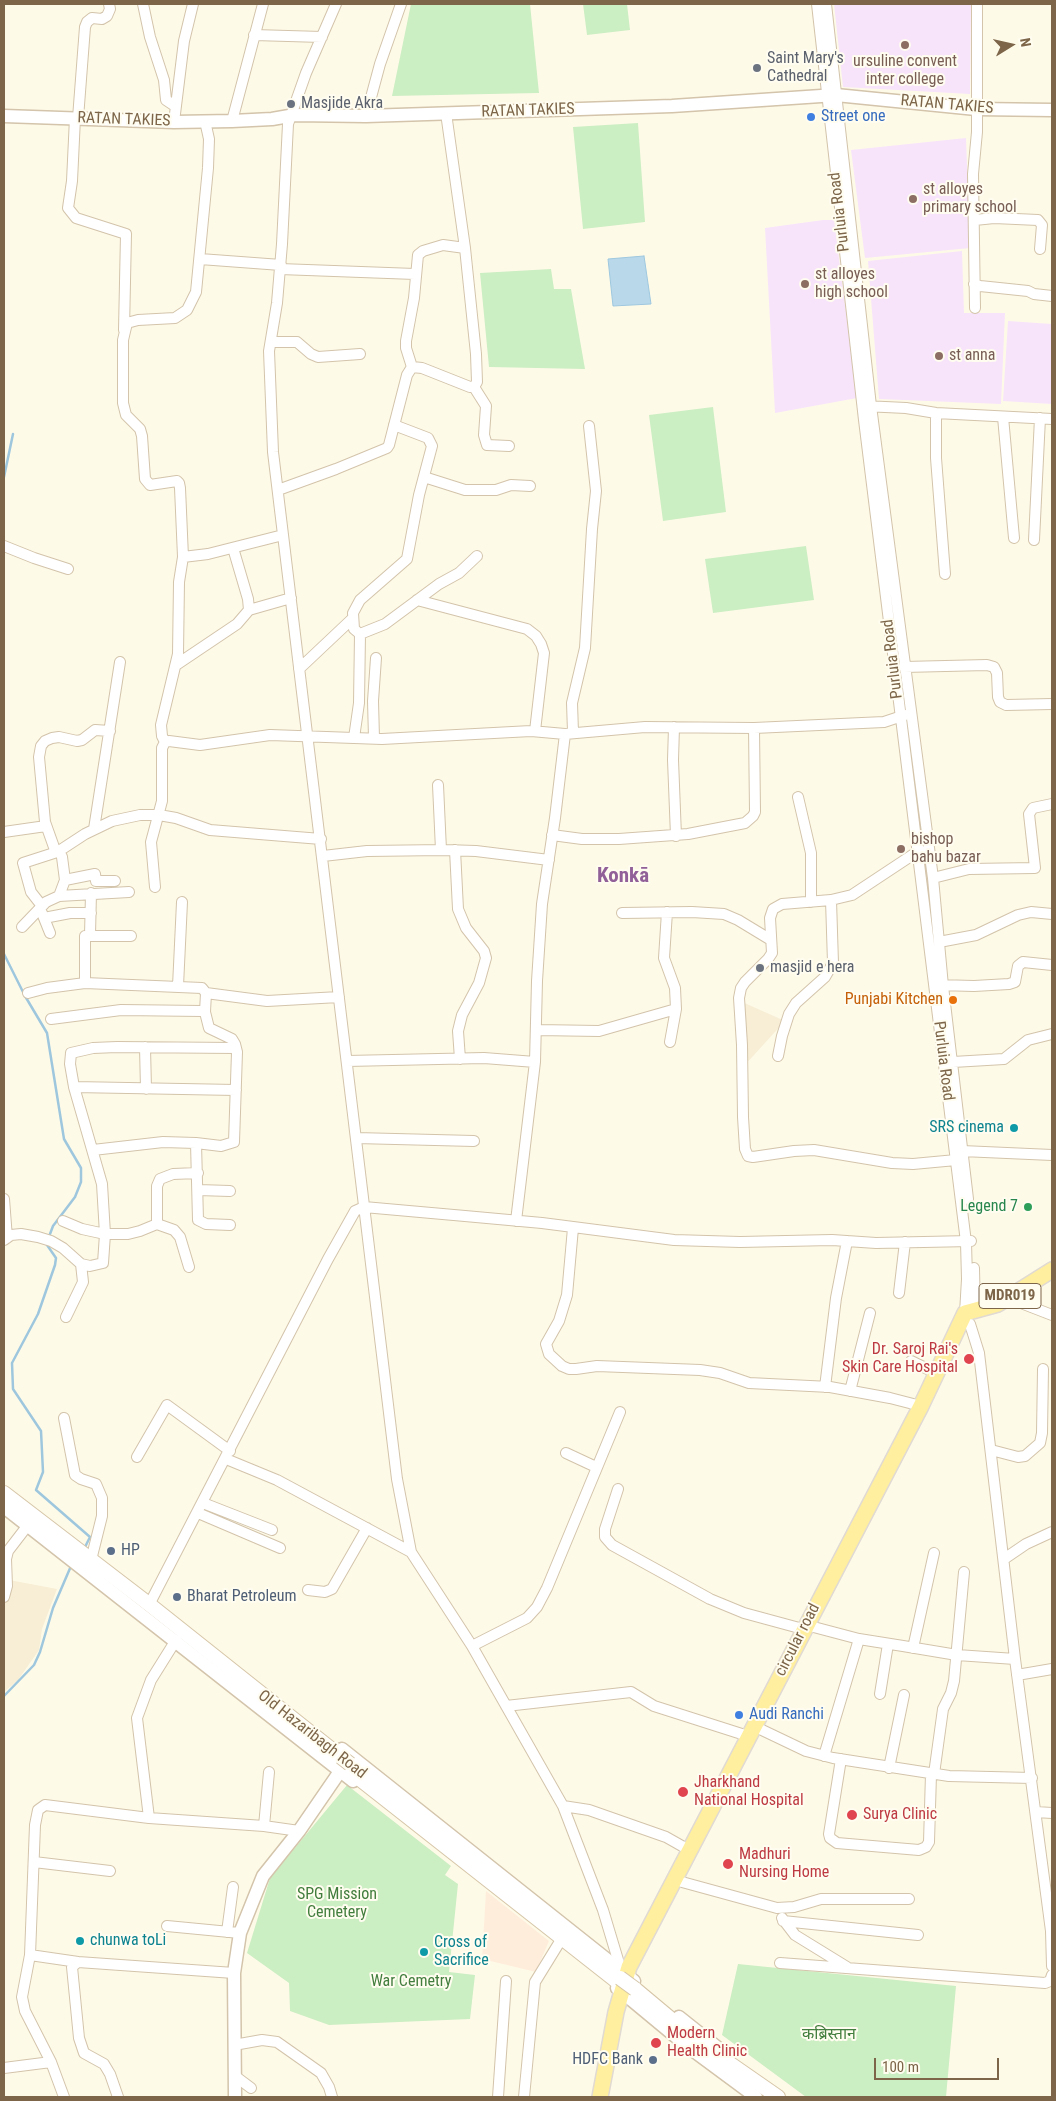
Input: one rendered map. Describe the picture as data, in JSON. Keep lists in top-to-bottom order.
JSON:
{
  "streets": {
    "main road": ["MDR019", "circular road", "Old Hazaribagh Road"],
    "street": ["RATAN TAKIES", "Purluia Road"]
  },
  "crossings": [
    ["RATAN TAKIES", "Purluia Road"],
    ["Purluia Road", "MDR019"],
    ["Purluia Road", "circular road"],
    ["MDR019", "circular road"],
    ["circular road", "Old Hazaribagh Road"]
  ],
  "districts": ["Konkā"],
  "parks": ["SPG Mission Cemetery", "War Cemetry", "कब्रिस्तान"],
  "places": [
    "ursuline convent inter college",
    "Saint Mary's Cathedral",
    "Masjide Akra",
    "Street one",
    "st alloyes primary school",
    "st alloyes high school",
    "st anna",
    "bishop bahu bazar",
    "masjid e hera",
    "Punjabi Kitchen",
    "SRS cinema",
    "Legend 7",
    "Dr. Saroj Rai's Skin Care Hospital",
    "HP",
    "Bharat Petroleum",
    "Audi Ranchi",
    "Jharkhand National Hospital",
    "Surya Clinic",
    "Madhuri Nursing Home",
    "chunwa toLi",
    "Cross of Sacrifice",
    "Modern Health Clinic",
    "HDFC Bank"
  ],
  "scale_bar": "100 m",
  "north": "right"
}
